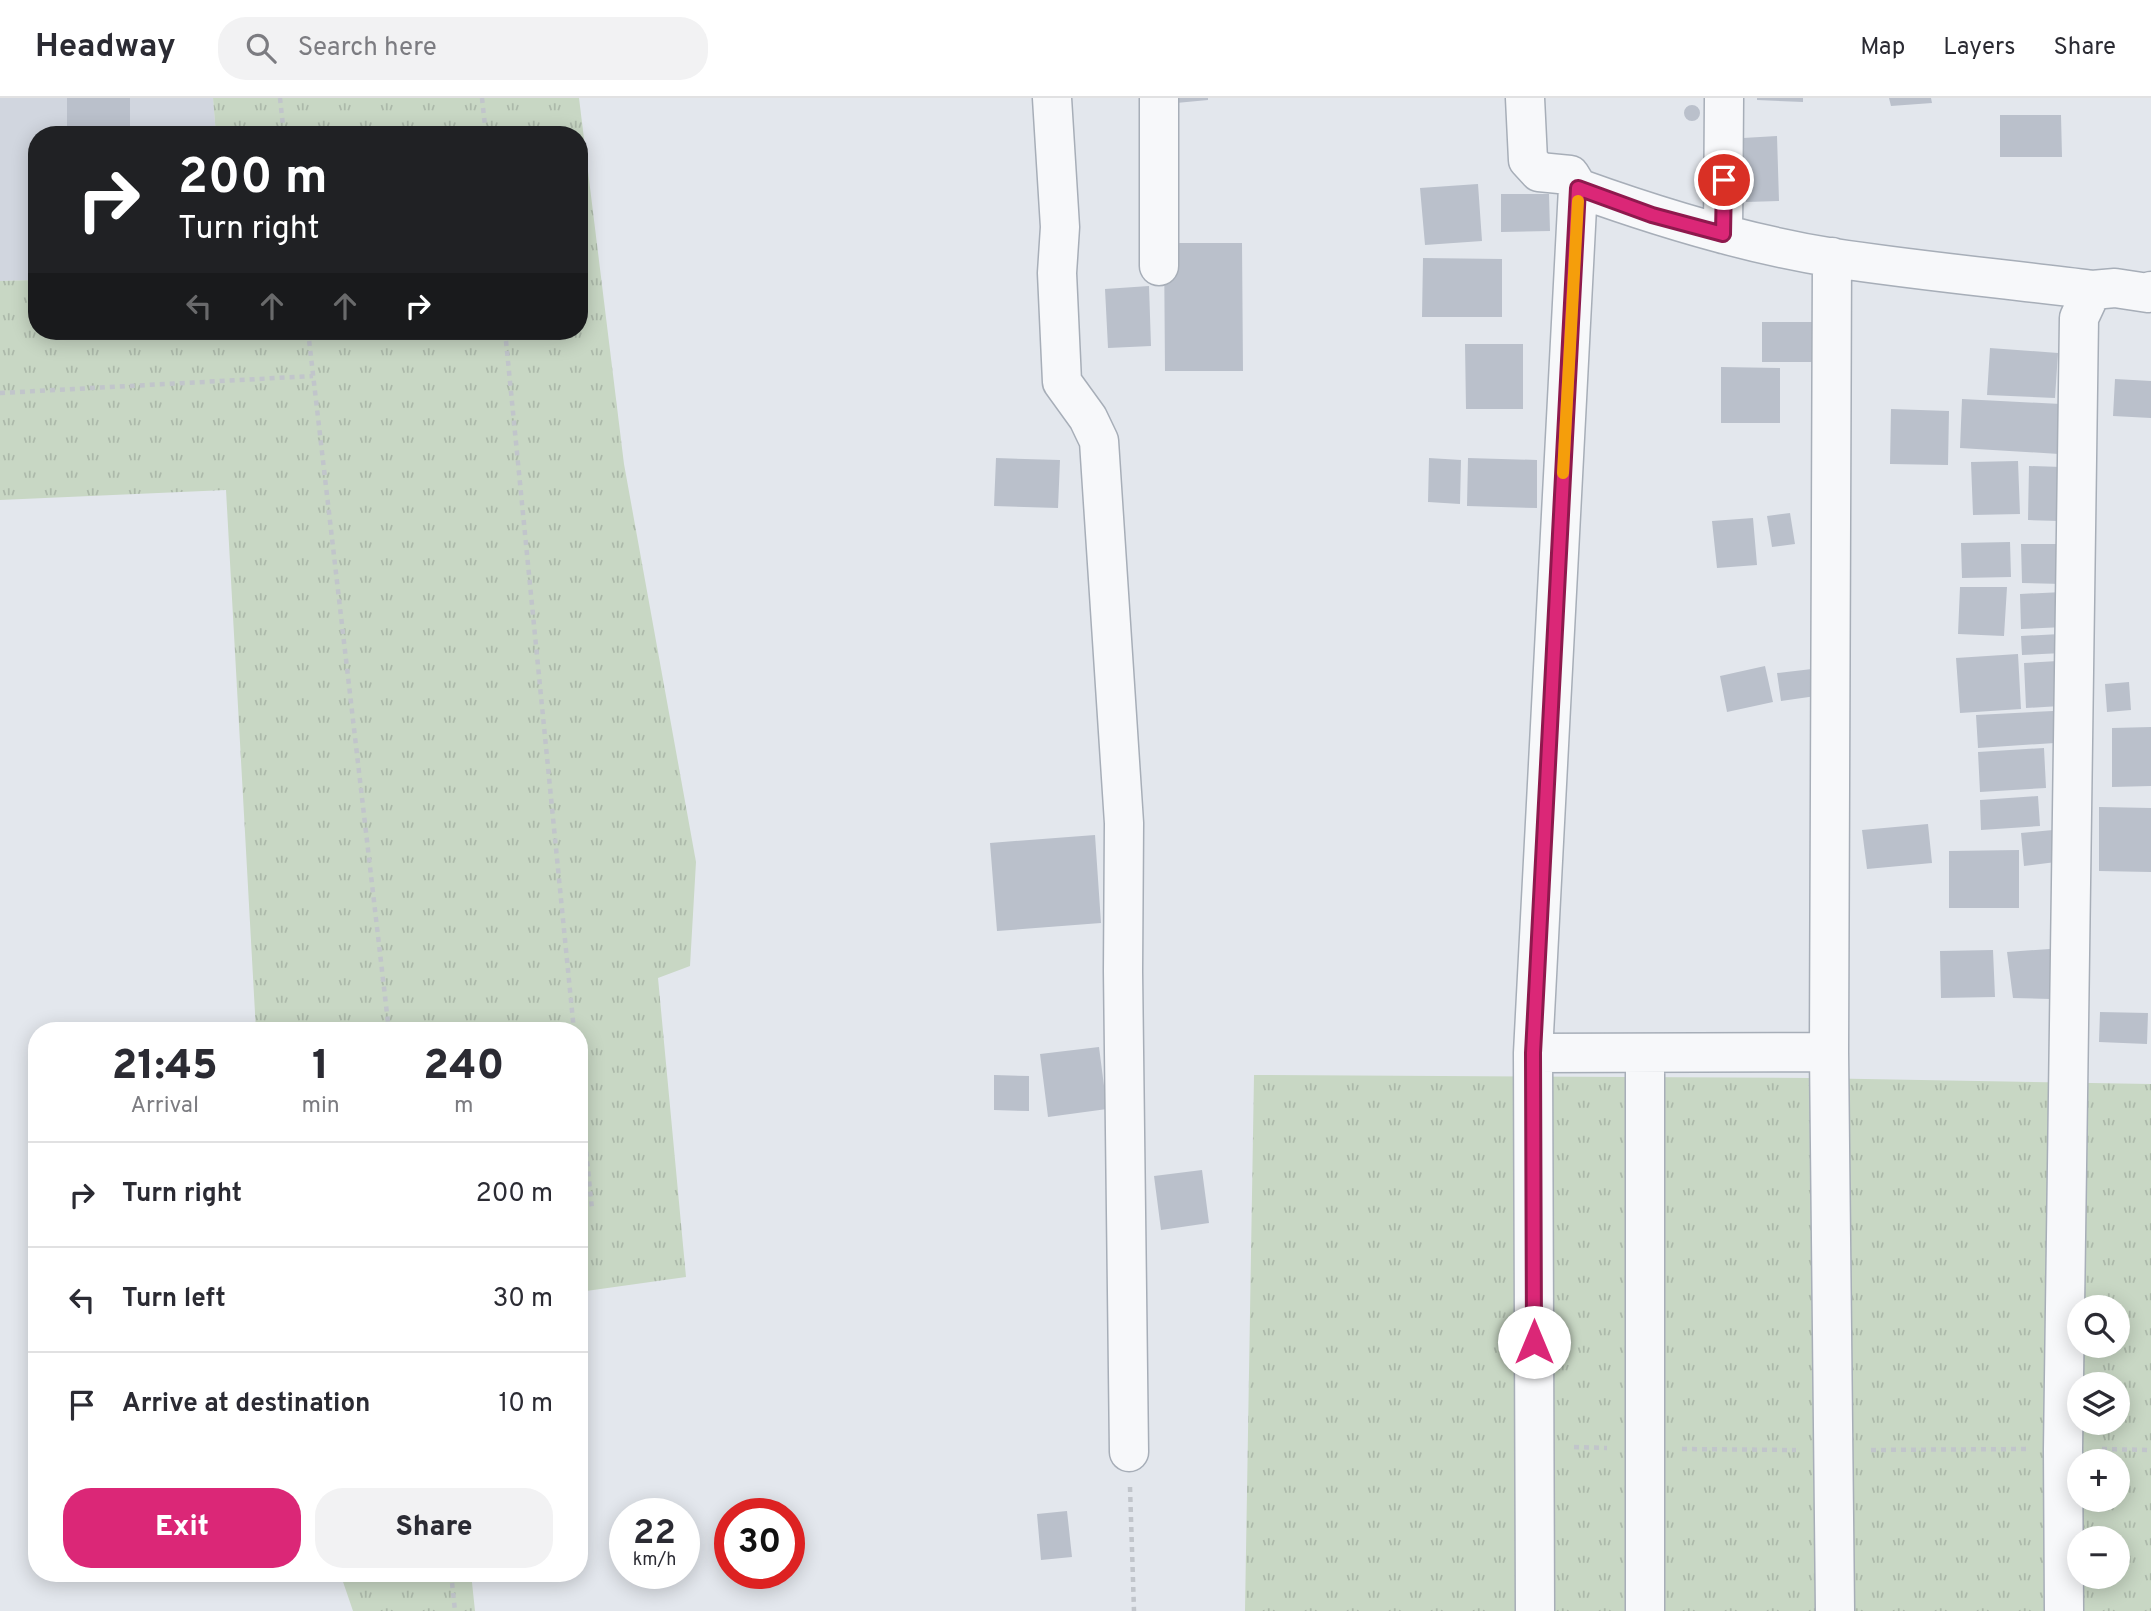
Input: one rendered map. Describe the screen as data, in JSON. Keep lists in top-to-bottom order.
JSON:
{
  "page": {
    "header": "Headway",
    "search": "Search here",
    "nav": ["Map", "Layers", "Share"],
    "turn": ["200 m", "Turn right"],
    "eta": [
      "21:45",
      "Arrival",
      "1",
      "min",
      "240",
      "m"
    ],
    "list": [
      {
        "name": "Turn right",
        "value": "200 m"
      },
      {
        "name": "Turn left",
        "value": "30 m"
      },
      {
        "name": "Arrive at destination",
        "value": "10 m"
      }
    ],
    "map_buttons": ["+", "−"],
    "buttons": ["Exit", "Share"],
    "speed": "22 km/h",
    "limit": "30"
  }
}
